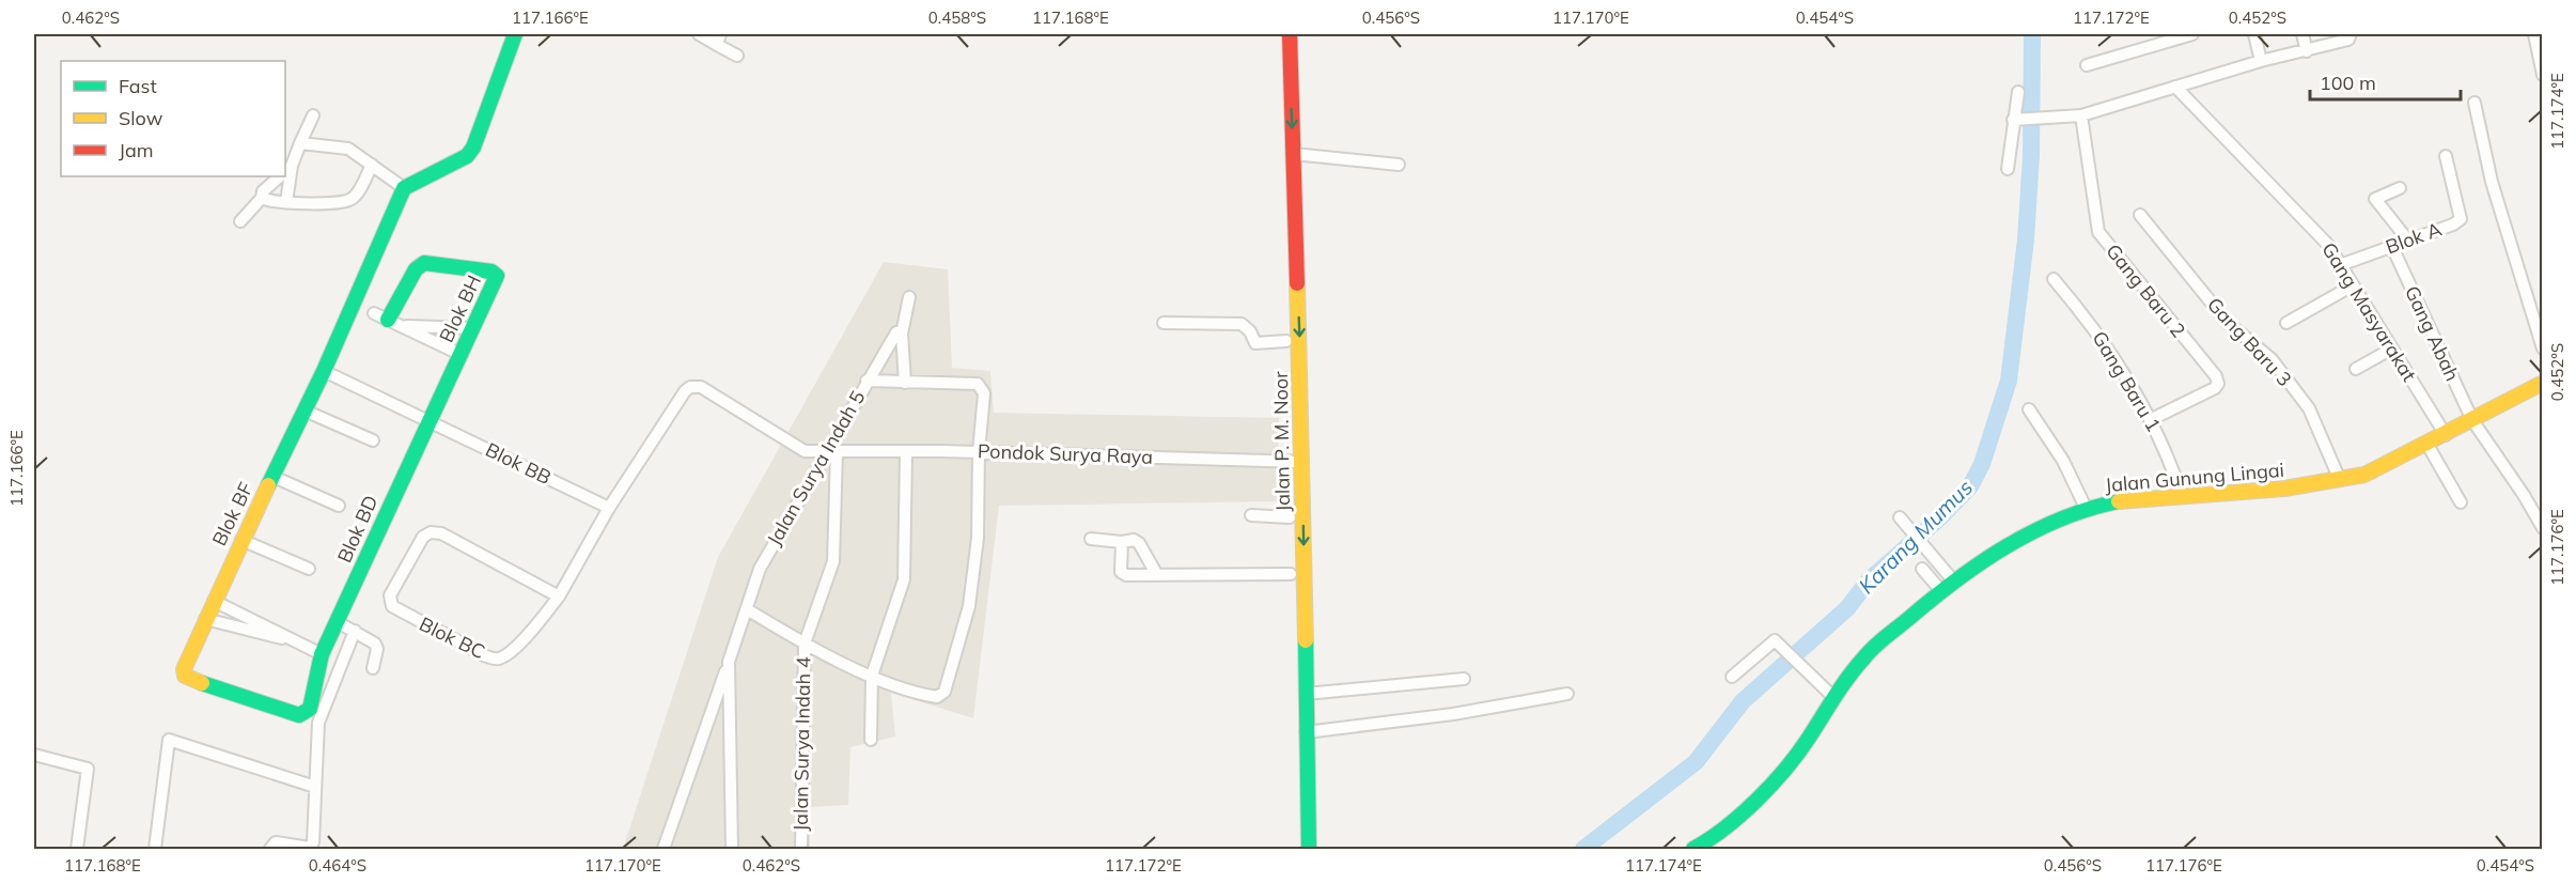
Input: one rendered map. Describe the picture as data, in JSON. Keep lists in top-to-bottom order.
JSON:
{
  "streets": {
    "main road": [
      "Blok BH",
      "Jalan P. M. Noor",
      "Jalan Gunung Lingai",
      "Blok BF",
      "Blok BD"
    ],
    "street": [
      "Blok A",
      "Gang Baru 2",
      "Gang Masyarakat",
      "Gang Abah",
      "Gang Baru 3",
      "Gang Baru 1",
      "Pondok Surya Raya",
      "Blok BB",
      "Jalan Surya Indah 5",
      "Blok BC",
      "Jalan Surya Indah 4"
    ]
  },
  "crossings": [
    ["Blok A", "Gang Masyarakat"],
    ["Blok A", "Gang Abah"],
    ["Gang Baru 2", "Gang Baru 1"],
    ["Blok BH", "Blok BB"],
    ["Blok BH", "Blok BD"],
    ["Gang Masyarakat", "Jalan Gunung Lingai"],
    ["Gang Abah", "Jalan Gunung Lingai"],
    ["Gang Baru 3", "Jalan Gunung Lingai"],
    ["Gang Baru 1", "Jalan Gunung Lingai"],
    ["Jalan P. M. Noor", "Pondok Surya Raya"],
    ["Pondok Surya Raya", "Blok BB"],
    ["Pondok Surya Raya", "Jalan Surya Indah 5"],
    ["Pondok Surya Raya", "Blok BC"],
    ["Pondok Surya Raya", "Jalan Surya Indah 4"],
    ["Blok BB", "Blok BF"],
    ["Blok BB", "Blok BD"],
    ["Blok BB", "Blok BC"],
    ["Jalan Surya Indah 5", "Jalan Surya Indah 4"],
    ["Blok BF", "Blok BD"]
  ],
  "water": ["Karang Mumus"],
  "legend": ["Fast", "Slow", "Jam"],
  "scale_bar": "100 m",
  "coordinates": [
    "0.462°S",
    "117.166°E",
    "0.458°S",
    "117.168°E",
    "0.456°S",
    "117.170°E",
    "0.454°S",
    "117.172°E",
    "0.452°S",
    "117.174°E",
    "117.176°E",
    "0.464°S"
  ]
}
